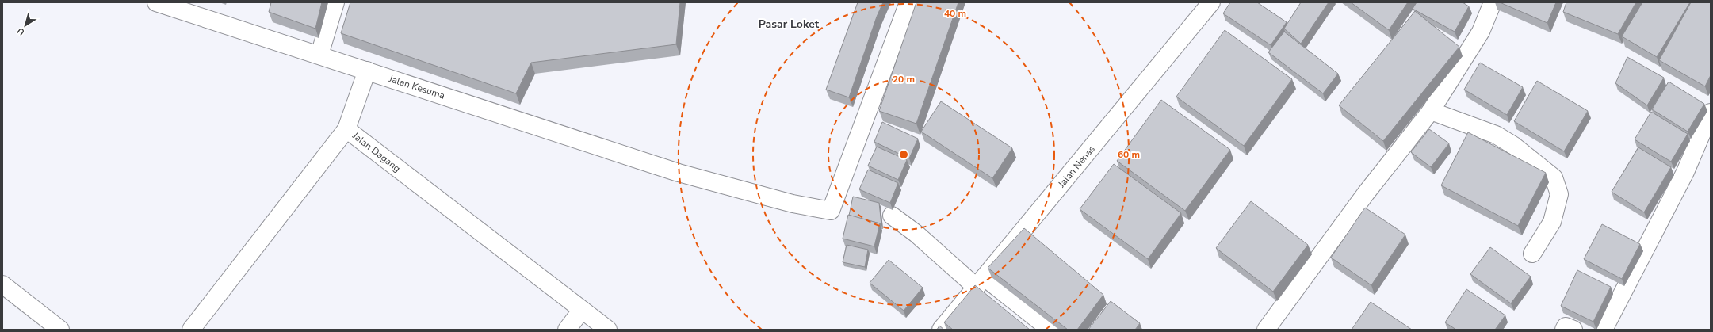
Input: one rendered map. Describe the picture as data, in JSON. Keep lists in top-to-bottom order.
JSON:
{
  "streets": {
    "street": ["Jalan Kesuma", "Jalan Dagang", "Jalan Nenas"]
  },
  "districts": ["Pasar Loket"],
  "north": "bottom left",
  "rings": ["40 m", "20 m", "60 m"]
}
